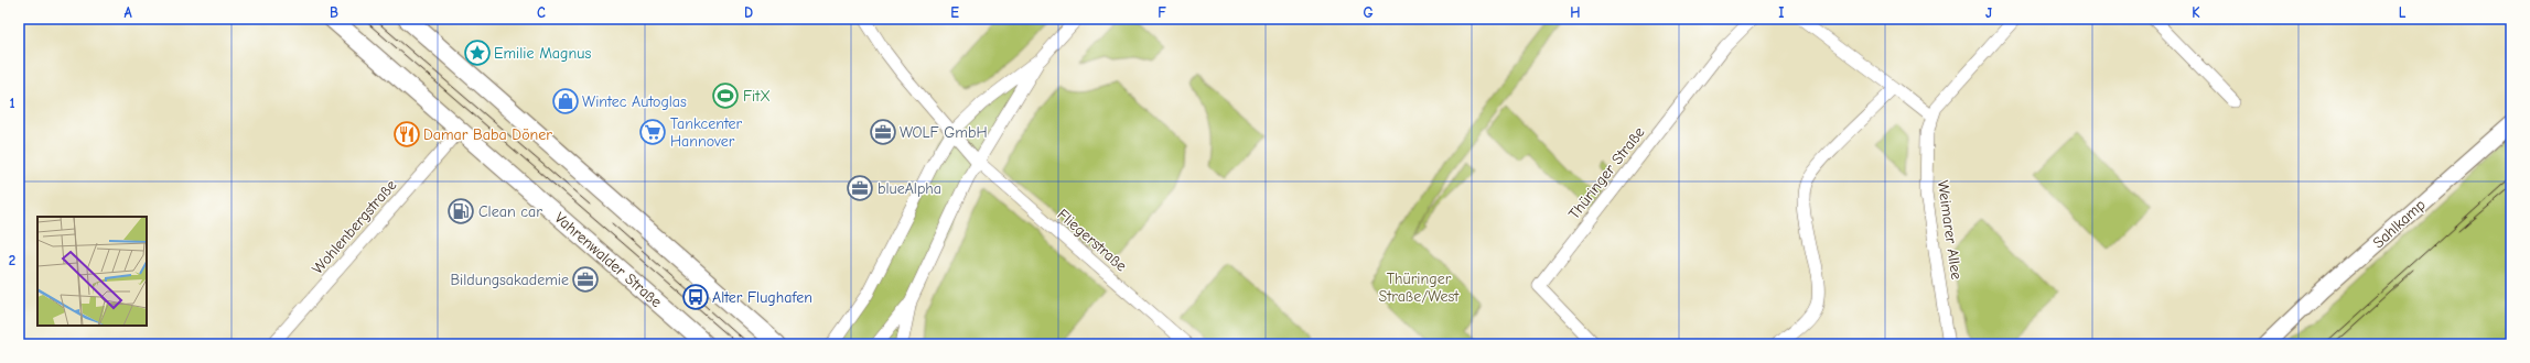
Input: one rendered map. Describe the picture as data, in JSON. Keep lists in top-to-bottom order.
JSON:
{
  "streets": {
    "main road": ["Vahrenwalder Straße"],
    "street": [
      "Thüringer Straße",
      "Sahlkamp",
      "Wohlenbergstraße",
      "Weimarer Allee",
      "Fliegerstraße"
    ]
  },
  "crossings": [
    ["Wohlenbergstraße", "Vahrenwalder Straße"]
  ],
  "parks": ["Thüringer Straße/West"],
  "places": {
    "place": ["Emilie Magnus"],
    "sports": ["FitX"],
    "shop": ["Wintec Autoglas"],
    "supermarket": ["Tankcenter Hannover"],
    "office": ["WOLF GmbH", "blueAlpha", "Bildungsakademie"],
    "restaurant": ["Damar Baba Döner"],
    "fuel station": ["Clean car"],
    "bus stop": ["Alter Flughafen"]
  },
  "grid": {
    "columns": [
      "A",
      "B",
      "C",
      "D",
      "E",
      "F",
      "G",
      "H",
      "I",
      "J",
      "K",
      "L"
    ],
    "rows": ["1", "2"]
  }
}
